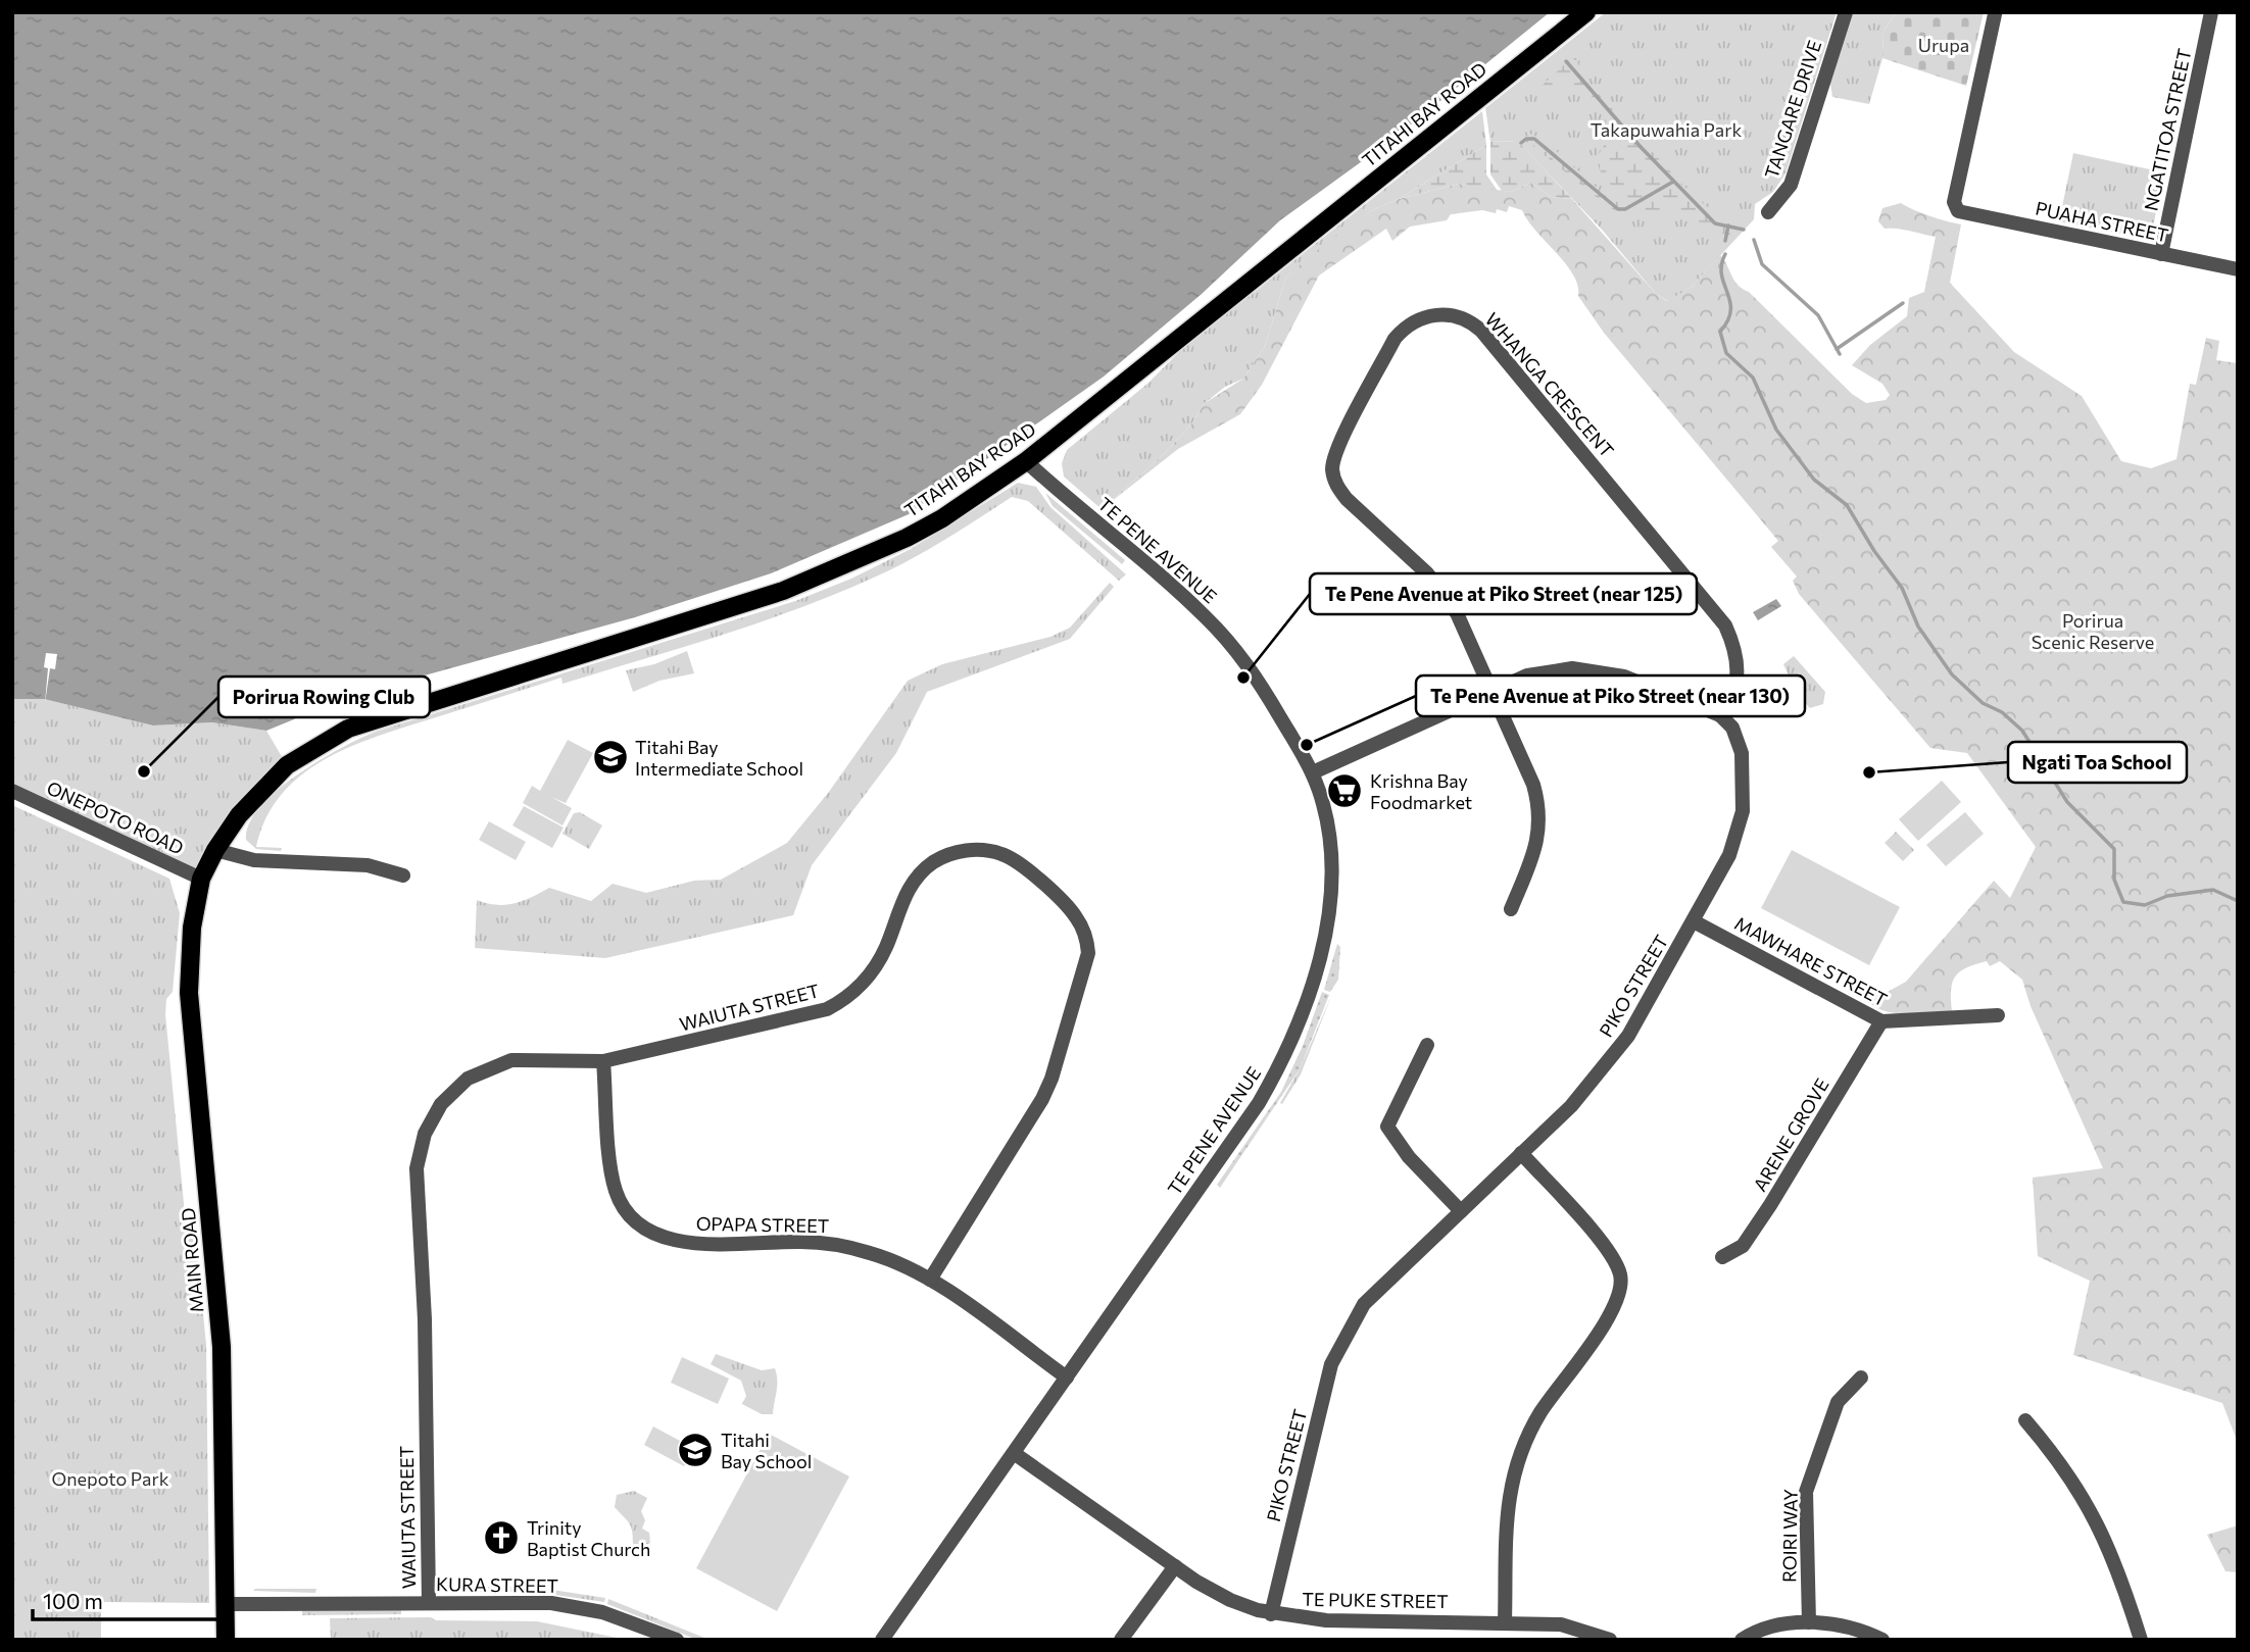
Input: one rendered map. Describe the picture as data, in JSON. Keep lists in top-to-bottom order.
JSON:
{
  "streets": {
    "main road": ["TITAHI BAY ROAD", "MAIN ROAD"],
    "street": [
      "TANGARE DRIVE",
      "NGATITOA STREET",
      "PUAHA STREET",
      "WHANGA CRESCENT",
      "TE PENE AVENUE",
      "ONEPOTO ROAD",
      "MAWHARE STREET",
      "PIKO STREET",
      "WAIUTA STREET",
      "ARENE GROVE",
      "OPAPA STREET",
      "ROIRI WAY",
      "KURA STREET",
      "TE PUKE STREET"
    ]
  },
  "crossings": [
    ["TITAHI BAY ROAD", "TE PENE AVENUE"],
    ["TITAHI BAY ROAD", "ONEPOTO ROAD"],
    ["TITAHI BAY ROAD", "MAIN ROAD"],
    ["NGATITOA STREET", "PUAHA STREET"],
    ["WHANGA CRESCENT", "PIKO STREET"],
    ["TE PENE AVENUE", "OPAPA STREET"],
    ["TE PENE AVENUE", "TE PUKE STREET"],
    ["ONEPOTO ROAD", "MAIN ROAD"],
    ["MAWHARE STREET", "PIKO STREET"],
    ["MAWHARE STREET", "ARENE GROVE"],
    ["PIKO STREET", "TE PUKE STREET"],
    ["WAIUTA STREET", "OPAPA STREET"],
    ["WAIUTA STREET", "KURA STREET"],
    ["MAIN ROAD", "KURA STREET"]
  ],
  "parks": [
    "Urupa",
    "Takapuwahia Park",
    "Porirua Scenic Reserve",
    "Onepoto Park"
  ],
  "places": {
    "other": [
      "Te Pene Avenue at Piko Street (near 125)",
      "Te Pene Avenue at Piko Street (near 130)",
      "Porirua Rowing Club",
      "Ngati Toa School"
    ],
    "school or university": ["Titahi Bay Intermediate School", "Titahi Bay School"],
    "supermarket": ["Krishna Bay Foodmarket"],
    "church": ["Trinity Baptist Church"]
  },
  "scale_bar": "100 m"
}
